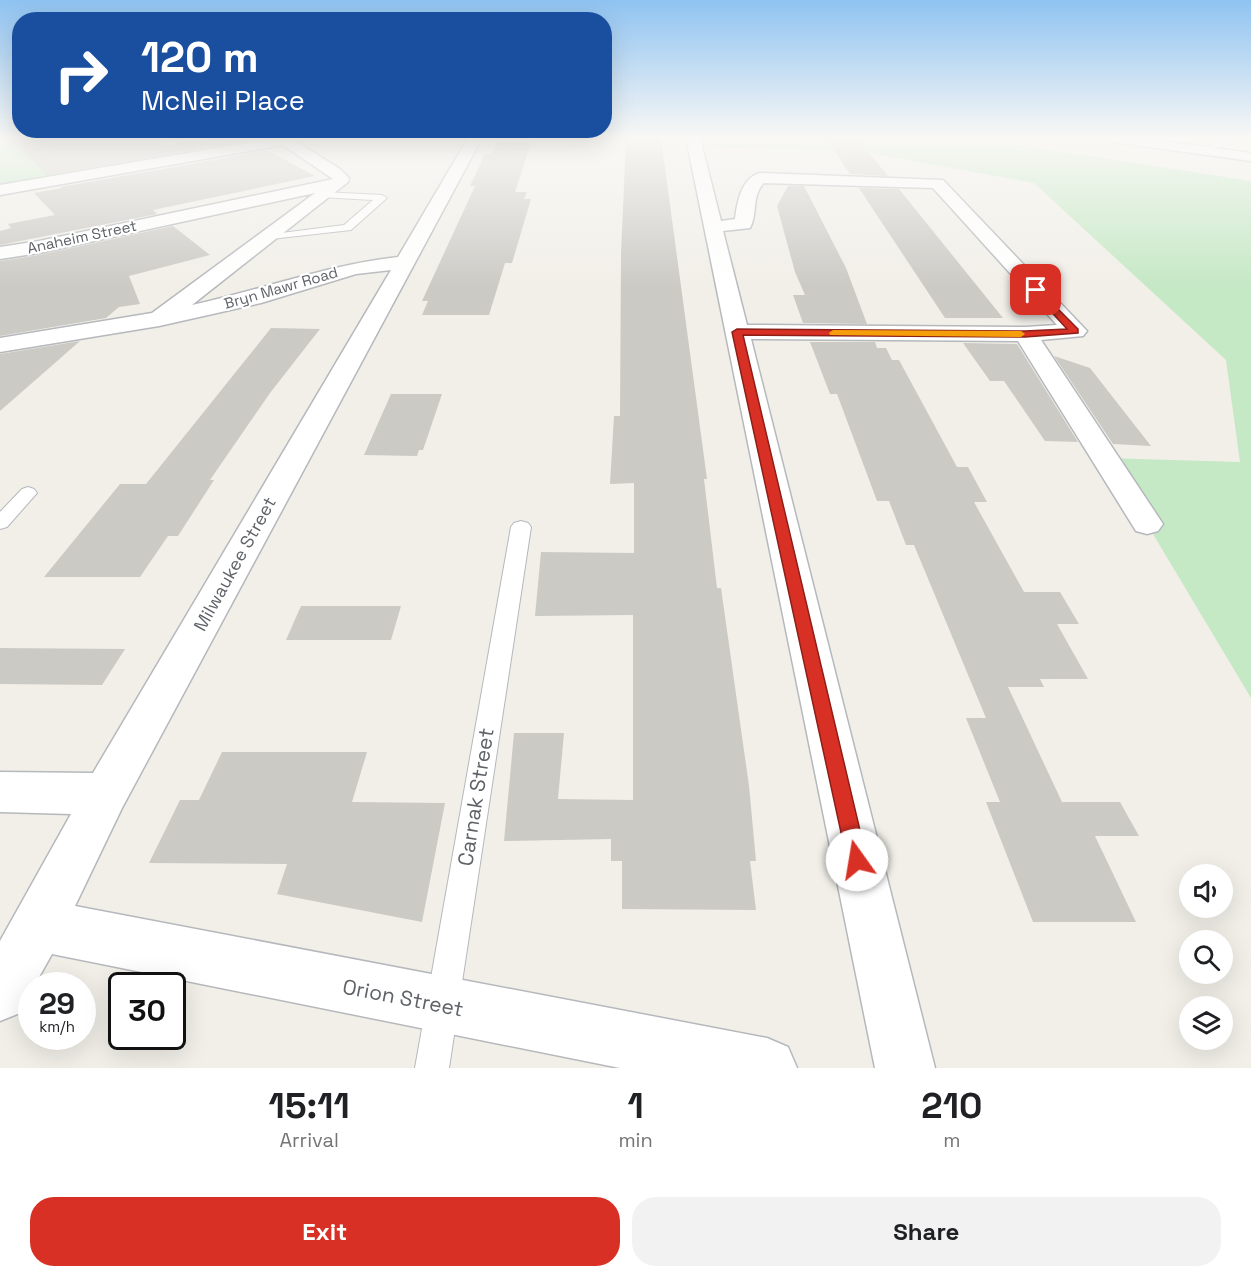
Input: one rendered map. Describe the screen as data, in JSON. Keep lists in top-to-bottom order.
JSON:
{
  "streets": {
    "street": [
      "Anaheim Street",
      "Bryn Mawr Road",
      "Milwaukee Street",
      "Orion Street"
    ],
    "lane": ["Carnak Street"]
  },
  "crossings": [
    ["Bryn Mawr Road", "Milwaukee Street"],
    ["Milwaukee Street", "Orion Street"],
    ["Carnak Street", "Orion Street"]
  ],
  "page": {
    "turn": ["120 m", "McNeil Place"],
    "speed": "29 km/h",
    "limit": "30",
    "eta": [
      "15:11",
      "Arrival",
      "1",
      "min",
      "210",
      "m"
    ],
    "buttons": ["Exit", "Share"]
  }
}
